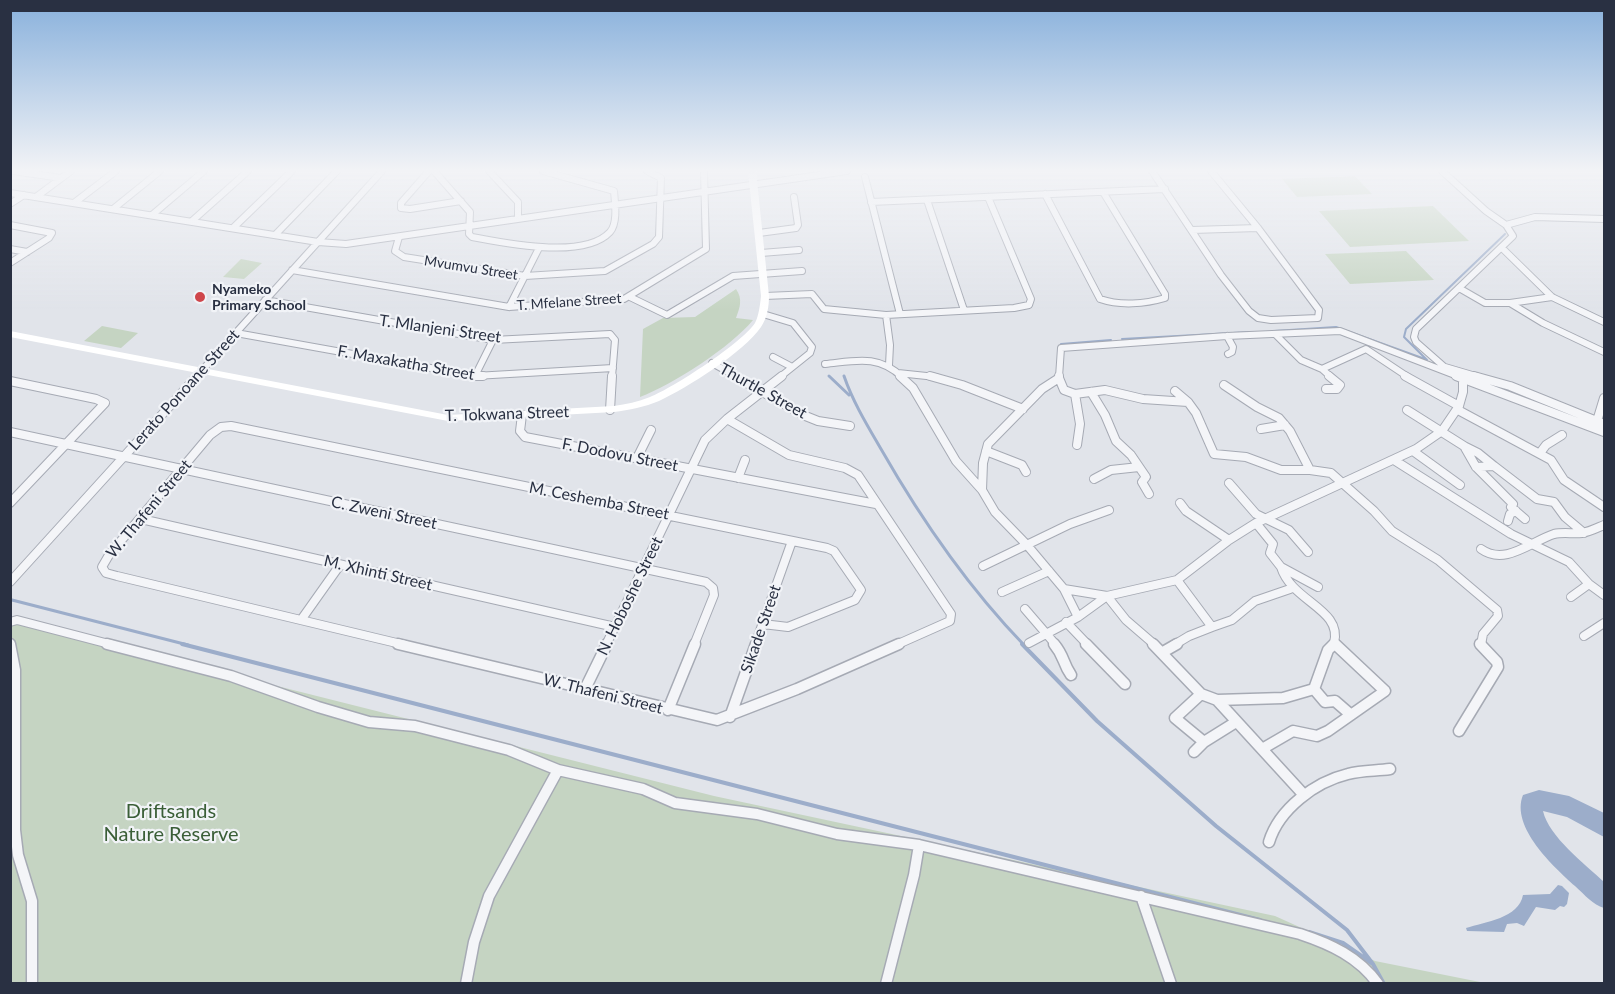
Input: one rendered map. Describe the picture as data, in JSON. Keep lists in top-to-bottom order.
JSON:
{
  "streets": {
    "street": [
      "Mvumvu Street",
      "T. Mfelane Street",
      "T. Mlanjeni Street",
      "F. Maxakatha Street",
      "Lerato Ponoane Street",
      "Thurtle Street",
      "T. Tokwana Street",
      "F. Dodovu Street",
      "M. Ceshemba Street",
      "W. Thafeni Street",
      "C. Zweni Street",
      "M. Xhinti Street",
      "N. Hoboshe Street",
      "Sikade Street"
    ]
  },
  "crossings": [
    ["T. Mfelane Street", "Lerato Ponoane Street"],
    ["T. Mlanjeni Street", "F. Maxakatha Street"],
    ["T. Mlanjeni Street", "Lerato Ponoane Street"],
    ["T. Mlanjeni Street", "T. Tokwana Street"],
    ["F. Maxakatha Street", "Lerato Ponoane Street"],
    ["Lerato Ponoane Street", "T. Tokwana Street"],
    ["Lerato Ponoane Street", "C. Zweni Street"],
    ["Thurtle Street", "T. Tokwana Street"],
    ["Thurtle Street", "N. Hoboshe Street"],
    ["T. Tokwana Street", "F. Dodovu Street"],
    ["T. Tokwana Street", "N. Hoboshe Street"],
    ["F. Dodovu Street", "W. Thafeni Street"],
    ["F. Dodovu Street", "N. Hoboshe Street"],
    ["M. Ceshemba Street", "W. Thafeni Street"],
    ["M. Ceshemba Street", "N. Hoboshe Street"],
    ["M. Ceshemba Street", "Sikade Street"],
    ["W. Thafeni Street", "C. Zweni Street"],
    ["W. Thafeni Street", "M. Xhinti Street"],
    ["W. Thafeni Street", "N. Hoboshe Street"],
    ["W. Thafeni Street", "Sikade Street"],
    ["C. Zweni Street", "N. Hoboshe Street"],
    ["M. Xhinti Street", "N. Hoboshe Street"]
  ],
  "parks": ["Driftsands Nature Reserve"],
  "places": ["Nyameko Primary School"]
}
